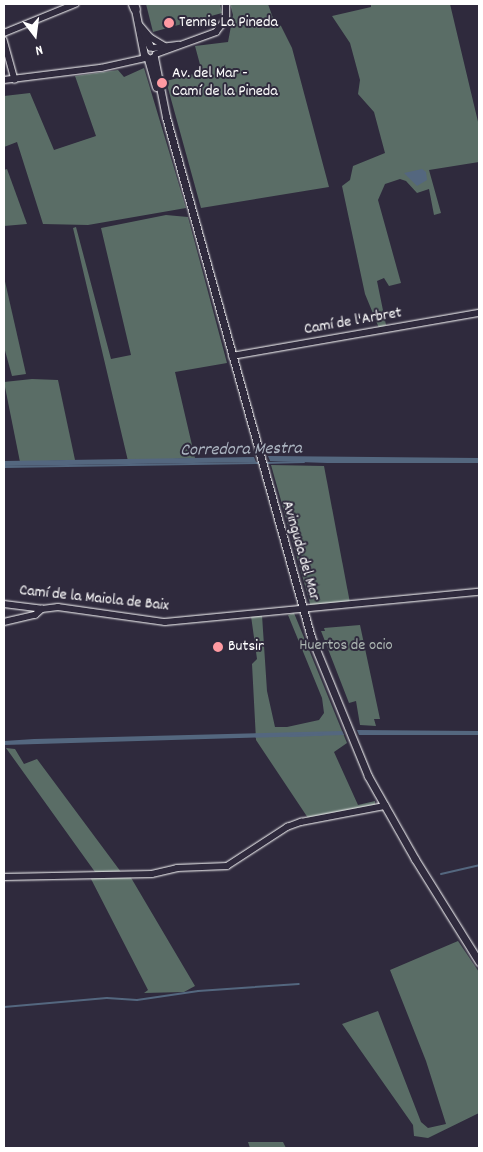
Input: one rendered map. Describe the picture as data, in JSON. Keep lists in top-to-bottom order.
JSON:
{
  "streets": {
    "street": ["Camí de l'Arbret", "Avinguda del Mar", "Camí de la Maiola de Baix"]
  },
  "crossings": [
    ["Camí de l'Arbret", "Avinguda del Mar"],
    ["Avinguda del Mar", "Camí de la Maiola de Baix"]
  ],
  "water": ["Corredora Mestra"],
  "parks": ["Huertos de ocio"],
  "places": ["Tennis La Pineda", "Av. del Mar - Camí de la Pineda", "Butsir"],
  "north": "bottom"
}
